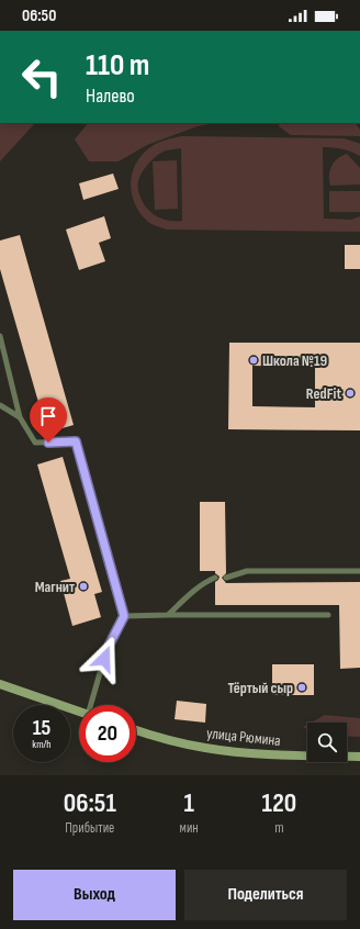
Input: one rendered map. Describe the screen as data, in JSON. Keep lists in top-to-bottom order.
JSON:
{
  "streets": {
    "main road": ["улица Рюмина"]
  },
  "places": [
    "Школа №19",
    "RedFit",
    "Магнит",
    "Тёртый сыр"
  ],
  "page": {
    "status": "06:50",
    "turn": ["110 m", "Налево"],
    "speed": "15 km/h",
    "limit": "20",
    "eta": [
      "06:51",
      "Прибытие",
      "1",
      "мин",
      "120",
      "m"
    ],
    "buttons": ["Выход", "Поделиться"]
  }
}
